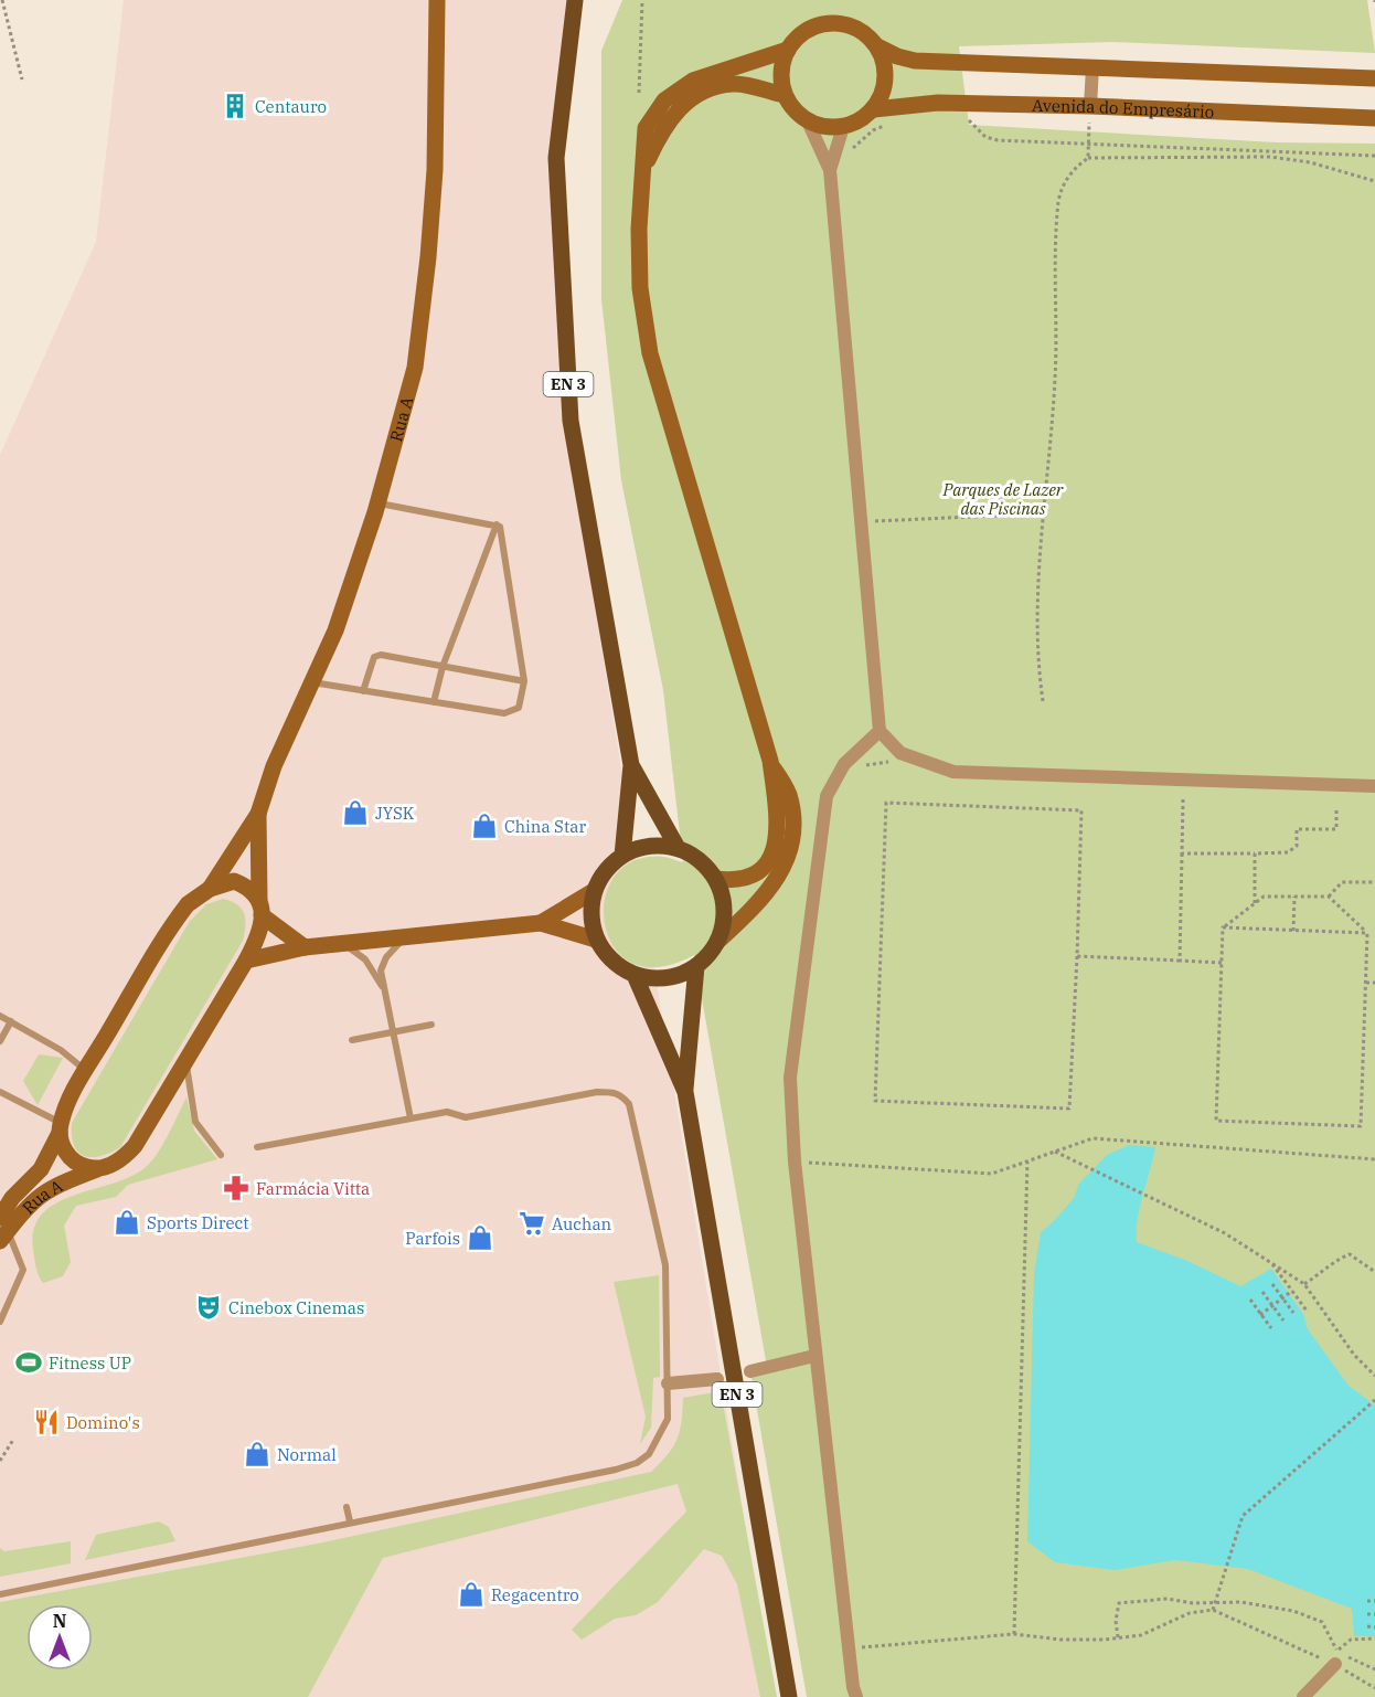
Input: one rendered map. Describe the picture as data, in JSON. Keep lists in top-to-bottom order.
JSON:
{
  "streets": {
    "main road": ["EN 3"],
    "street": ["Avenida do Empresário", "Rua A"]
  },
  "parks": ["Parques de Lazer das Piscinas"],
  "places": {
    "building": ["Centauro"],
    "shop": [
      "JYSK",
      "China Star",
      "Sports Direct",
      "Parfois",
      "Normal",
      "Regacentro"
    ],
    "pharmacy": ["Farmácia Vitta"],
    "supermarket": ["Auchan"],
    "theatre": ["Cinebox Cinemas"],
    "sports": ["Fitness UP"],
    "restaurant": ["Domino's"]
  },
  "north": "top"
}
